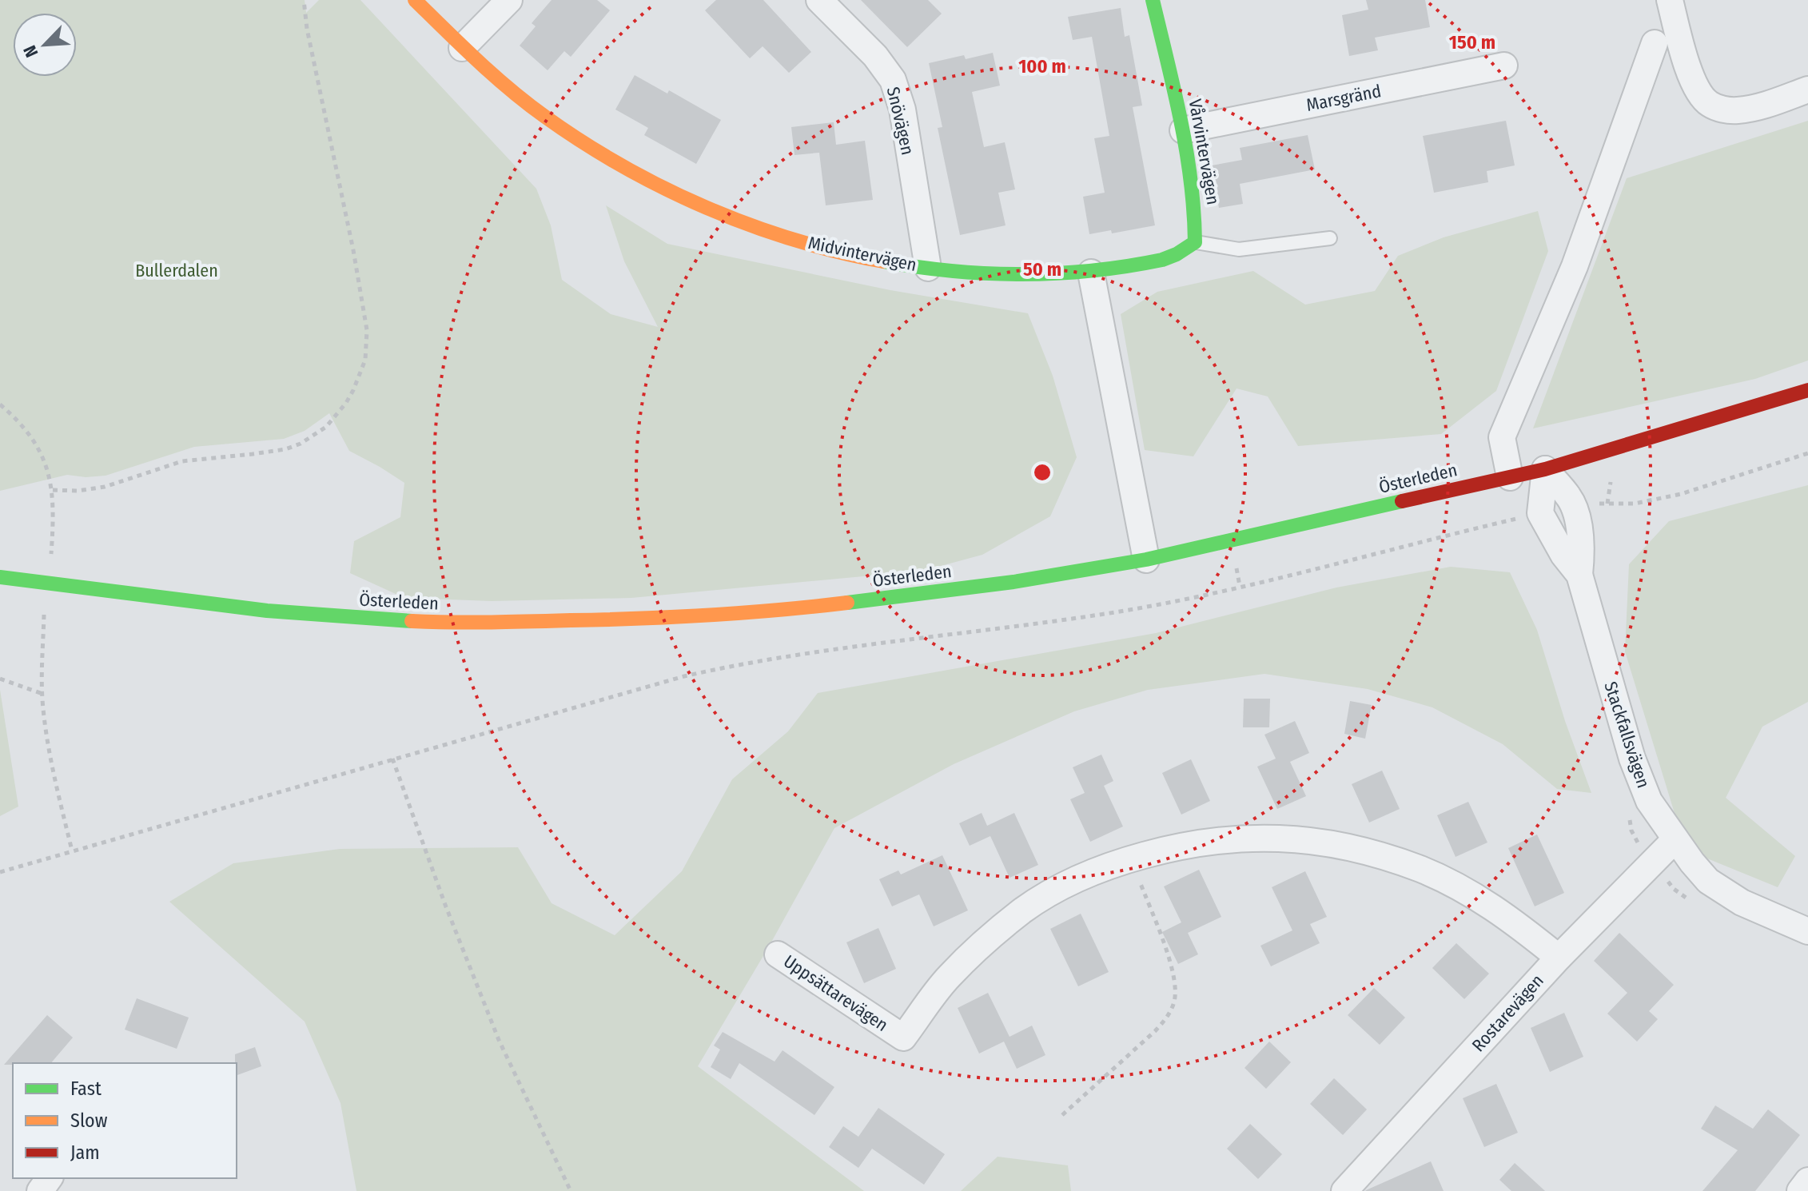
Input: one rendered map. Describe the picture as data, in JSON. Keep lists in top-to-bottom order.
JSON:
{
  "streets": {
    "main road": ["Vårvintervägen", "Midvintervägen", "Österleden"],
    "street": [
      "Marsgränd",
      "Snövägen",
      "Stackfallsvägen",
      "Uppsättarevägen",
      "Rostarevägen"
    ]
  },
  "crossings": [
    ["Marsgränd", "Vårvintervägen"],
    ["Snövägen", "Midvintervägen"],
    ["Österleden", "Stackfallsvägen"],
    ["Stackfallsvägen", "Rostarevägen"],
    ["Uppsättarevägen", "Rostarevägen"]
  ],
  "parks": ["Bullerdalen"],
  "legend": ["Fast", "Slow", "Jam"],
  "north": "bottom left",
  "rings": ["150 m", "100 m", "50 m"]
}
